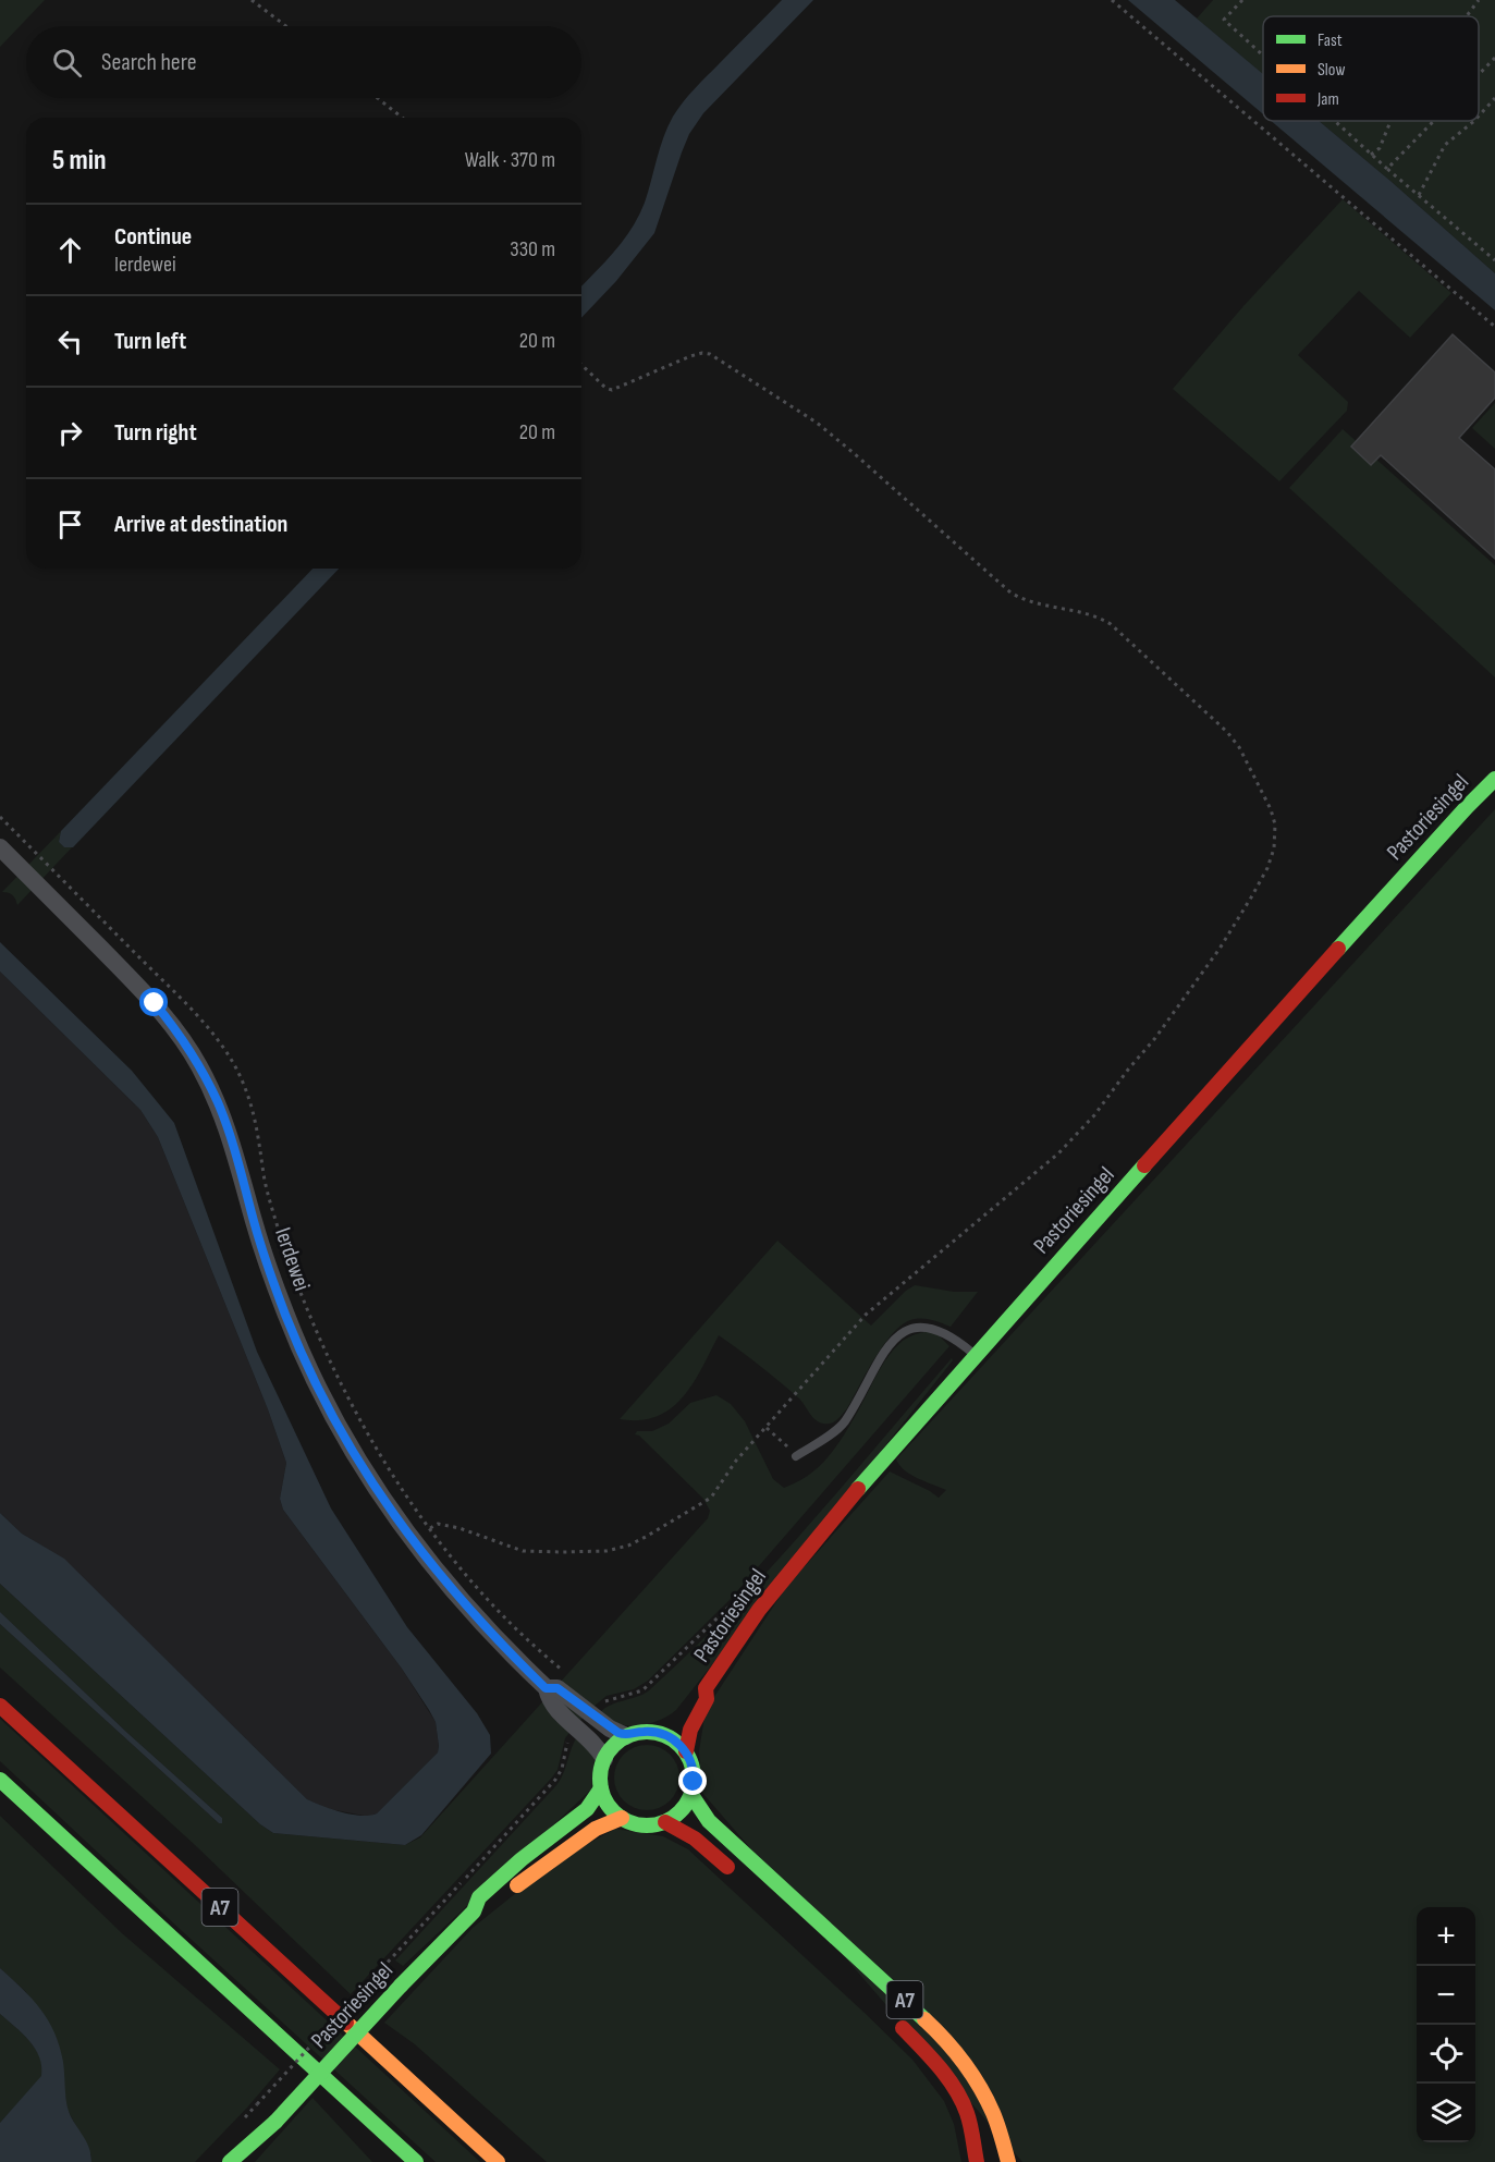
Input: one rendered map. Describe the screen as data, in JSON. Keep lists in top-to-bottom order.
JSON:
{
  "streets": {
    "main road": ["Pastoriesingel", "A7"],
    "street": ["Ierdewei"]
  },
  "crossings": [
    ["Pastoriesingel", "Ierdewei"],
    ["Pastoriesingel", "A7"],
    ["Ierdewei", "A7"]
  ],
  "legend": ["Fast", "Slow", "Jam"],
  "page": {
    "search": "Search here",
    "heading": ["5 min", "Walk · 370 m"],
    "list": [
      ["Continue", "Ierdewei", "330 m"],
      ["Turn left", "20 m"],
      ["Turn right", "20 m"],
      "Arrive at destination"
    ],
    "map_buttons": ["+", "−"]
  }
}
